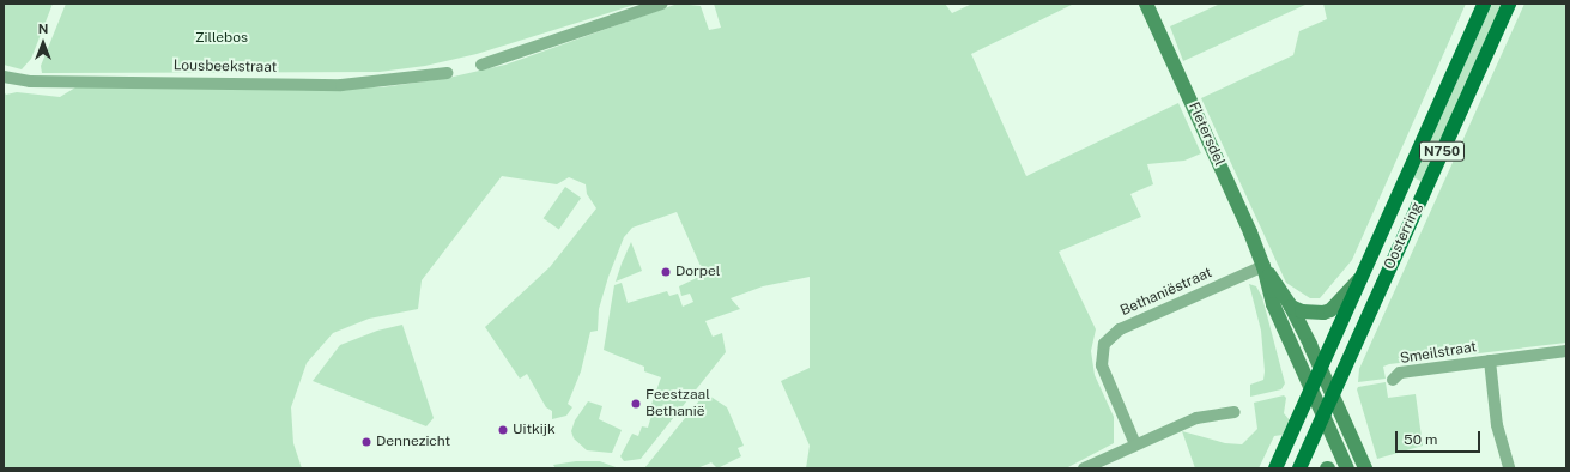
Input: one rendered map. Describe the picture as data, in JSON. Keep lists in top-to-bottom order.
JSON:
{
  "streets": {
    "main road": ["N750", "Oosterring"],
    "street": [
      "Lousbeekstraat",
      "Fletersdel",
      "Bethaniëstraat",
      "Smeilstraat"
    ]
  },
  "crossings": [
    ["Fletersdel", "Oosterring"],
    ["Fletersdel", "Bethaniëstraat"]
  ],
  "parks": ["Zillebos"],
  "places": [
    "Dorpel",
    "Feestzaal Bethanië",
    "Uitkijk",
    "Dennezicht"
  ],
  "scale_bar": "50 m",
  "north": "top"
}
